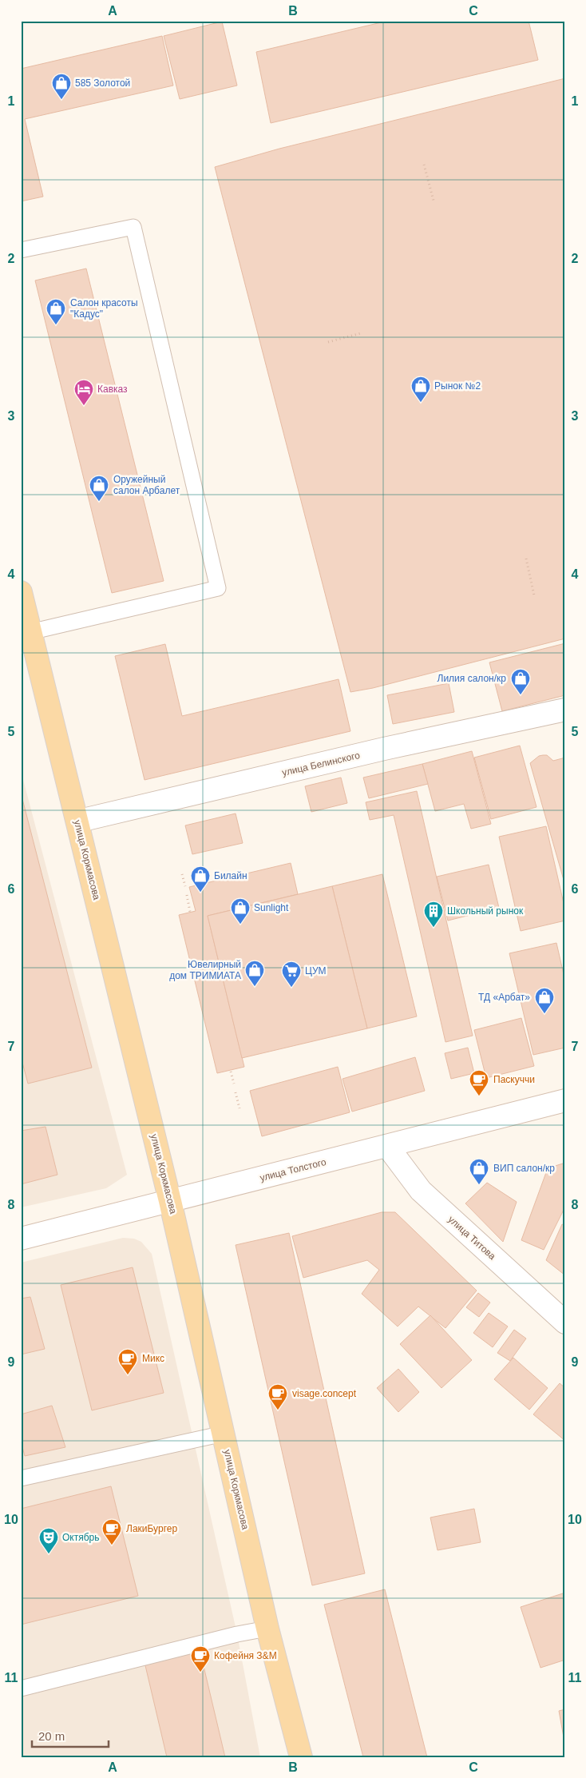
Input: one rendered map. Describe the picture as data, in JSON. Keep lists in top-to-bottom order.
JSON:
{
  "streets": {
    "main road": ["улица Коркмасова"],
    "street": ["улица Белинского", "улица Толстого", "улица Титова"]
  },
  "crossings": [
    ["улица Белинского", "улица Коркмасова"],
    ["улица Коркмасова", "улица Толстого"],
    ["улица Толстого", "улица Титова"]
  ],
  "places": {
    "shop": [
      "585 Золотой",
      "Салон красоты \"Кадус\"",
      "Рынок №2",
      "Оружейный салон Арбалет",
      "Лилия салон/кр",
      "Билайн",
      "Sunlight",
      "Ювелирный дом ТРИМИАТА",
      "ТД «Арбат»",
      "ВИП салон/кр"
    ],
    "hotel": ["Кавказ"],
    "building": ["Школьный рынок"],
    "supermarket": ["ЦУМ"],
    "cafe": [
      "Паскуччи",
      "Микс",
      "visage.concept",
      "ЛакиБургер",
      "Кофейня З&М"
    ],
    "theatre": ["Октябрь"]
  },
  "scale_bar": "20 m",
  "grid": {
    "columns": ["A", "B", "C"],
    "rows": [
      "1",
      "2",
      "3",
      "4",
      "5",
      "6",
      "7",
      "8",
      "9",
      "10",
      "11"
    ]
  }
}
